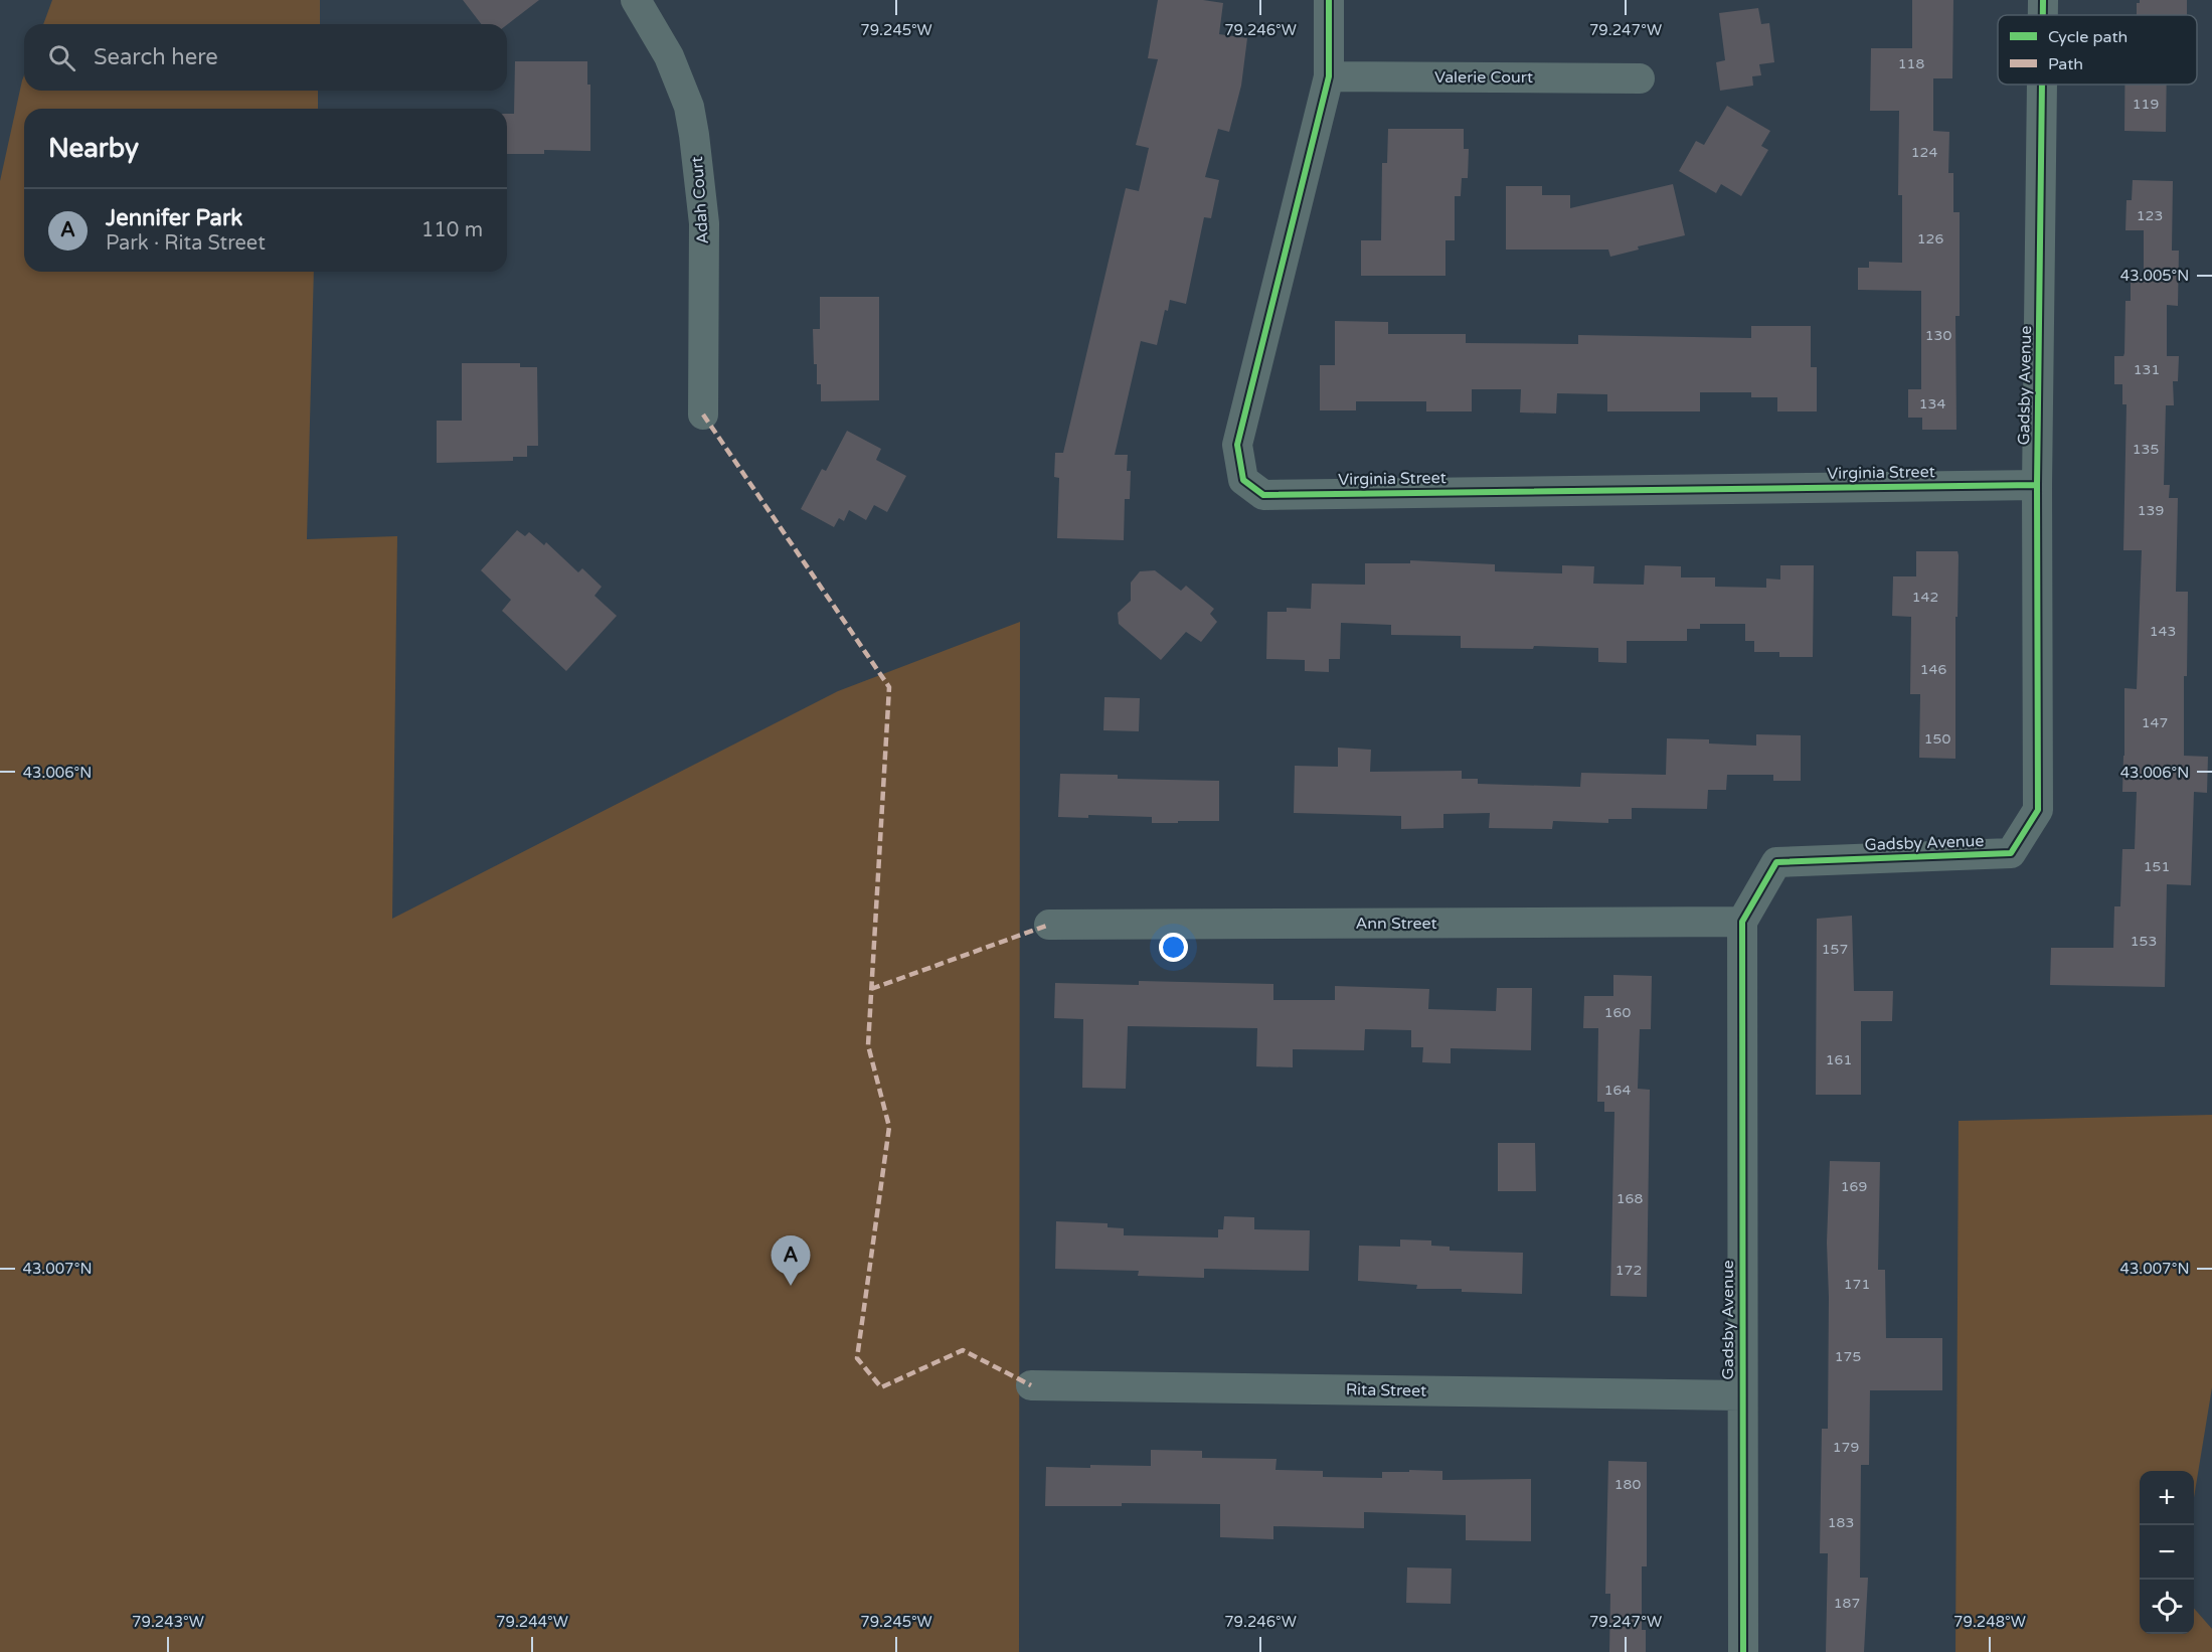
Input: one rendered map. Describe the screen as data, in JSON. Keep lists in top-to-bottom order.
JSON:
{
  "streets": {
    "street": [
      "Valerie Court",
      "Adah Court",
      "Gadsby Avenue",
      "Virginia Street",
      "Ann Street",
      "Rita Street"
    ]
  },
  "crossings": [
    ["Valerie Court", "Virginia Street"],
    ["Gadsby Avenue", "Virginia Street"],
    ["Gadsby Avenue", "Ann Street"],
    ["Gadsby Avenue", "Rita Street"]
  ],
  "house_numbers": [
    "118",
    "119",
    "124",
    "123",
    "126",
    "130",
    "131",
    "134",
    "135",
    "139",
    "142",
    "143",
    "146",
    "147",
    "150",
    "151",
    "153",
    "157",
    "160",
    "161",
    "164",
    "169",
    "168",
    "172",
    "171",
    "175",
    "179",
    "180",
    "183",
    "187"
  ],
  "legend": ["Cycle path", "Path"],
  "page": {
    "search": "Search here",
    "heading": "Nearby",
    "list": [
      {
        "mark": "A",
        "name": "Jennifer Park",
        "note": "Park · Rita Street",
        "value": "110 m"
      }
    ],
    "pins": "A",
    "map_buttons": ["+", "−"]
  },
  "coordinates": [
    "79.245°W",
    "79.246°W",
    "79.247°W",
    "43.005°N",
    "43.006°N",
    "43.007°N",
    "79.243°W",
    "79.244°W",
    "79.248°W"
  ]
}
